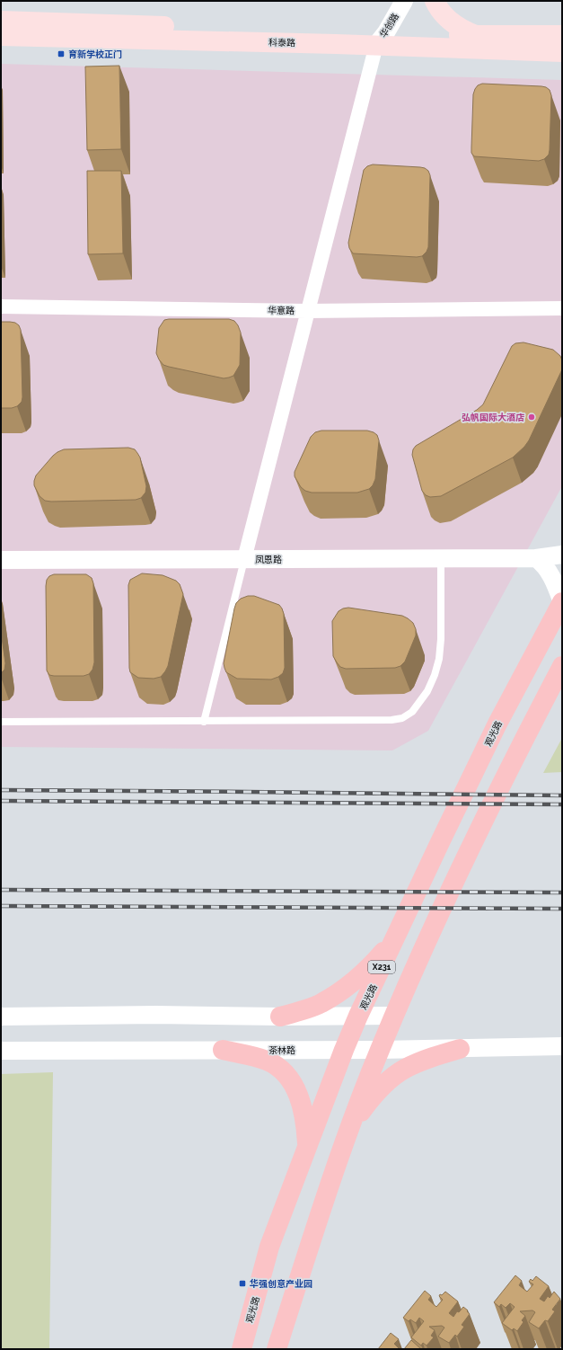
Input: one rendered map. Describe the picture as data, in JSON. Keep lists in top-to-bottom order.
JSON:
{
  "streets": {
    "main road": ["科泰路", "观光路", "X231"],
    "street": [
      "华创路",
      "华意路",
      "凤恩路",
      "茶林路"
    ]
  },
  "crossings": [
    ["华创路", "科泰路"],
    ["观光路", "茶林路"]
  ],
  "places": {
    "transit": ["育新学校正门", "华强创意产业园"],
    "other": ["弘帆国际大酒店"]
  }
}
